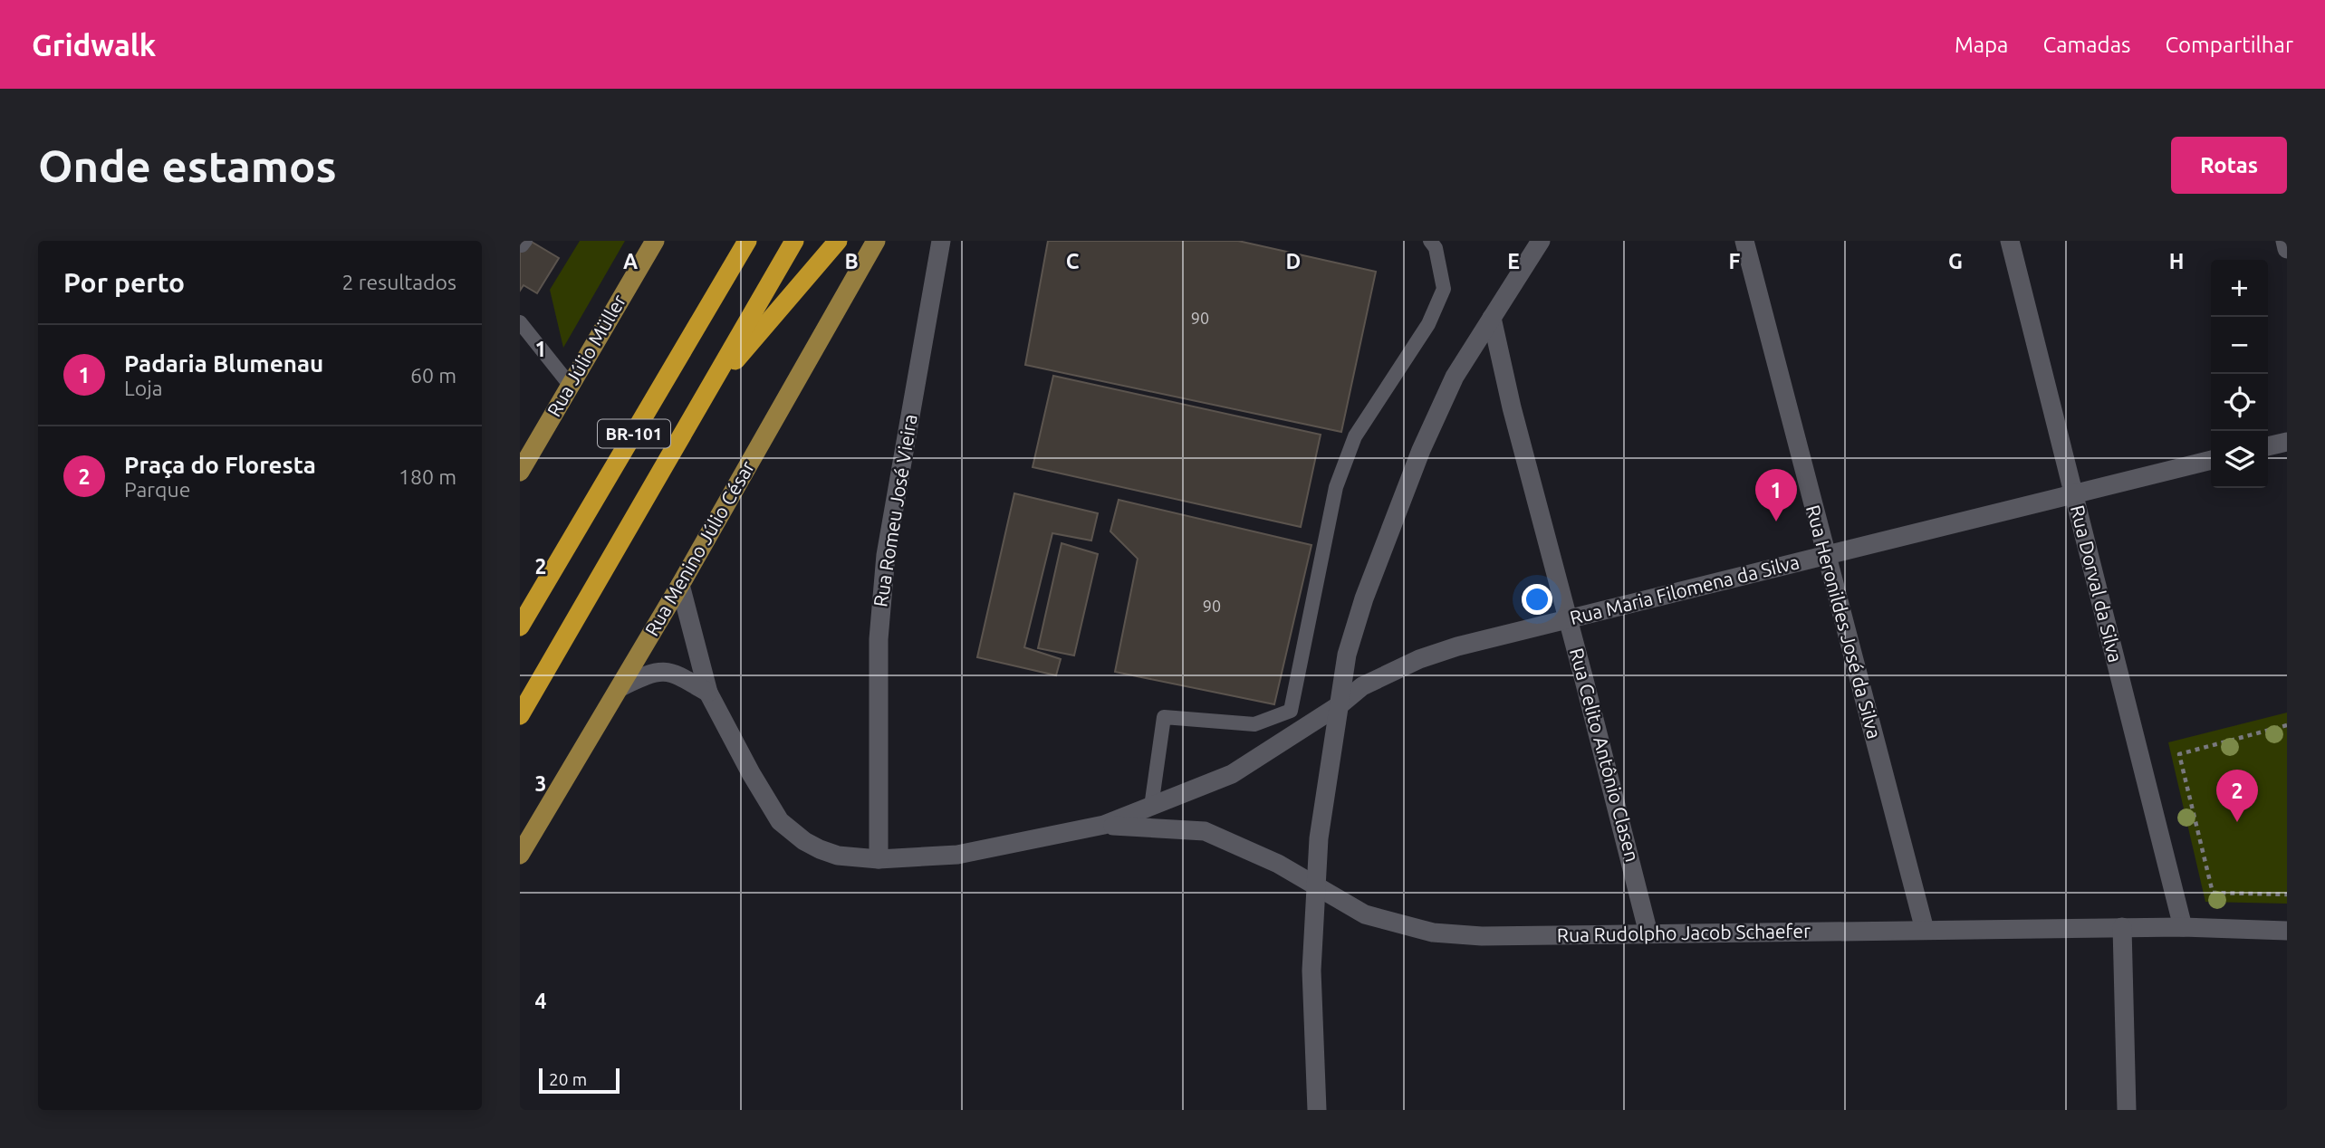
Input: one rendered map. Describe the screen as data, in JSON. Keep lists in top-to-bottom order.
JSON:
{
  "streets": {
    "highway": ["BR-101"],
    "main road": ["Rua Júlio Müller", "Rua Menino Júlio César"],
    "street": [
      "Rua Romeu José Vieira",
      "Rua Dorval da Silva",
      "Rua Maria Filomena da Silva",
      "Rua Heronildes José da Silva",
      "Rua Celito Antônio Clasen",
      "Rua Rudolpho Jacob Schaefer"
    ]
  },
  "crossings": [
    ["Rua Romeu José Vieira", "Rua Maria Filomena da Silva"],
    ["Rua Menino Júlio César", "Rua Maria Filomena da Silva"],
    ["Rua Dorval da Silva", "Rua Maria Filomena da Silva"],
    ["Rua Dorval da Silva", "Rua Rudolpho Jacob Schaefer"],
    ["Rua Maria Filomena da Silva", "Rua Heronildes José da Silva"],
    ["Rua Maria Filomena da Silva", "Rua Celito Antônio Clasen"],
    ["Rua Maria Filomena da Silva", "Rua Rudolpho Jacob Schaefer"],
    ["Rua Heronildes José da Silva", "Rua Rudolpho Jacob Schaefer"],
    ["Rua Celito Antônio Clasen", "Rua Rudolpho Jacob Schaefer"]
  ],
  "house_numbers": ["90", "90"],
  "scale_bar": "20 m",
  "page": {
    "header": "Gridwalk",
    "nav": ["Mapa", "Camadas", "Compartilhar"],
    "buttons": "Rotas",
    "title": "Onde estamos",
    "heading": ["Por perto", "2 resultados"],
    "map_buttons": ["+", "−"],
    "list": [
      {
        "mark": "1",
        "name": "Padaria Blumenau",
        "note": "Loja",
        "value": "60 m"
      },
      {
        "mark": "2",
        "name": "Praça do Floresta",
        "note": "Parque",
        "value": "180 m"
      }
    ],
    "pins": ["1", "2"],
    "scale": "20 m"
  },
  "grid": {
    "columns": [
      "A",
      "B",
      "C",
      "D",
      "E",
      "F",
      "G",
      "H"
    ],
    "rows": [
      "1",
      "2",
      "3",
      "4"
    ]
  }
}
